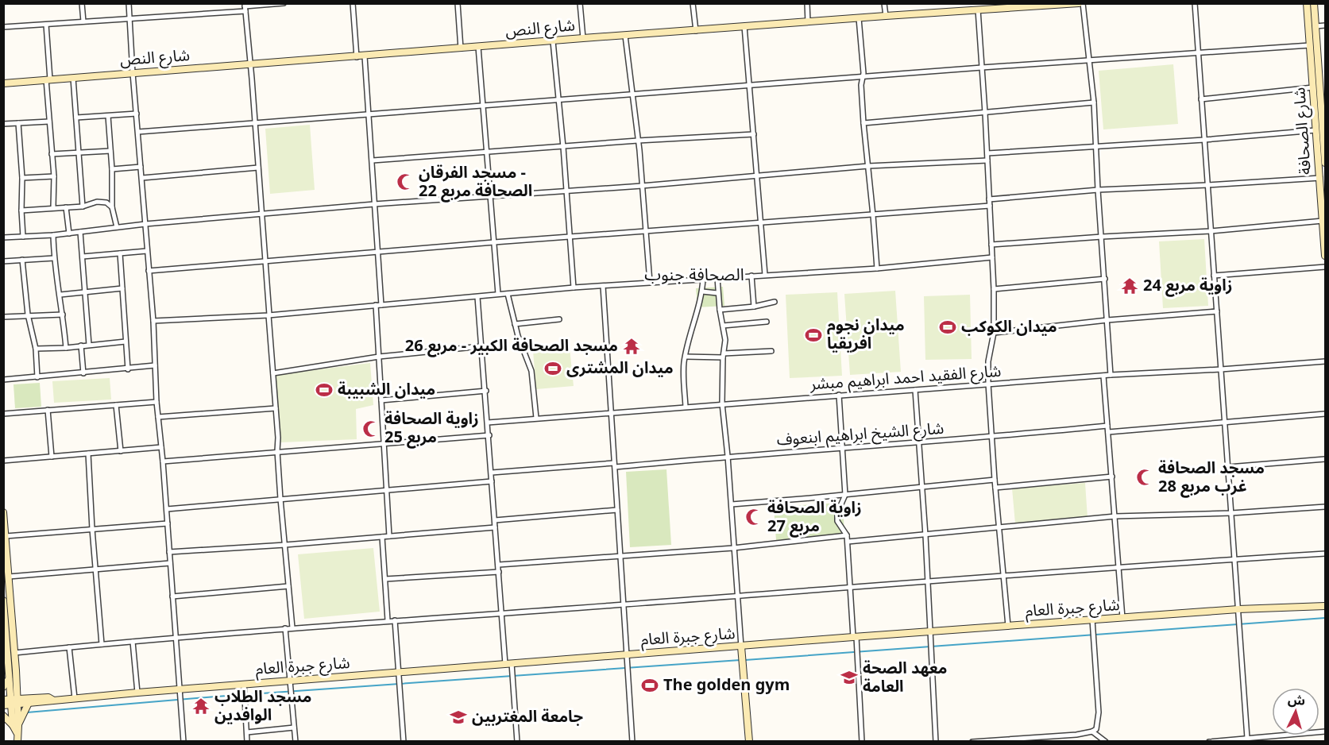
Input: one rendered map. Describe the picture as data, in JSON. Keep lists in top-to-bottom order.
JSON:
{
  "streets": {
    "main road": ["شارع النص", "شارع الصحافة", "شارع جبرة العام"],
    "street": ["شارع الفقيد احمد ابراهيم مبشر", "شارع الشيخ ابراهيم ابنعوف"]
  },
  "districts": ["الصحافة جنوب"],
  "places": {
    "mosque": [
      "مسجد الفرقان - الصحافة مربع 22",
      "زاوية الصحافة مربع 25",
      "مسجد الصحافة غرب مربع 28",
      "زاوية الصحافة مربع 27"
    ],
    "temple": ["زاوية مربع 24", "مسجد الصحافة الكبير - مربع 26", "مسجد الطلاب الوافدين"],
    "sports": [
      "ميدان الكوكب",
      "ميدان نجوم افريقيا",
      "ميدان المشترى",
      "ميدان الشبيبة",
      "The golden gym"
    ],
    "school or university": ["معهد الصحة العامة", "جامعة المغتربين"]
  },
  "north": "top"
}
